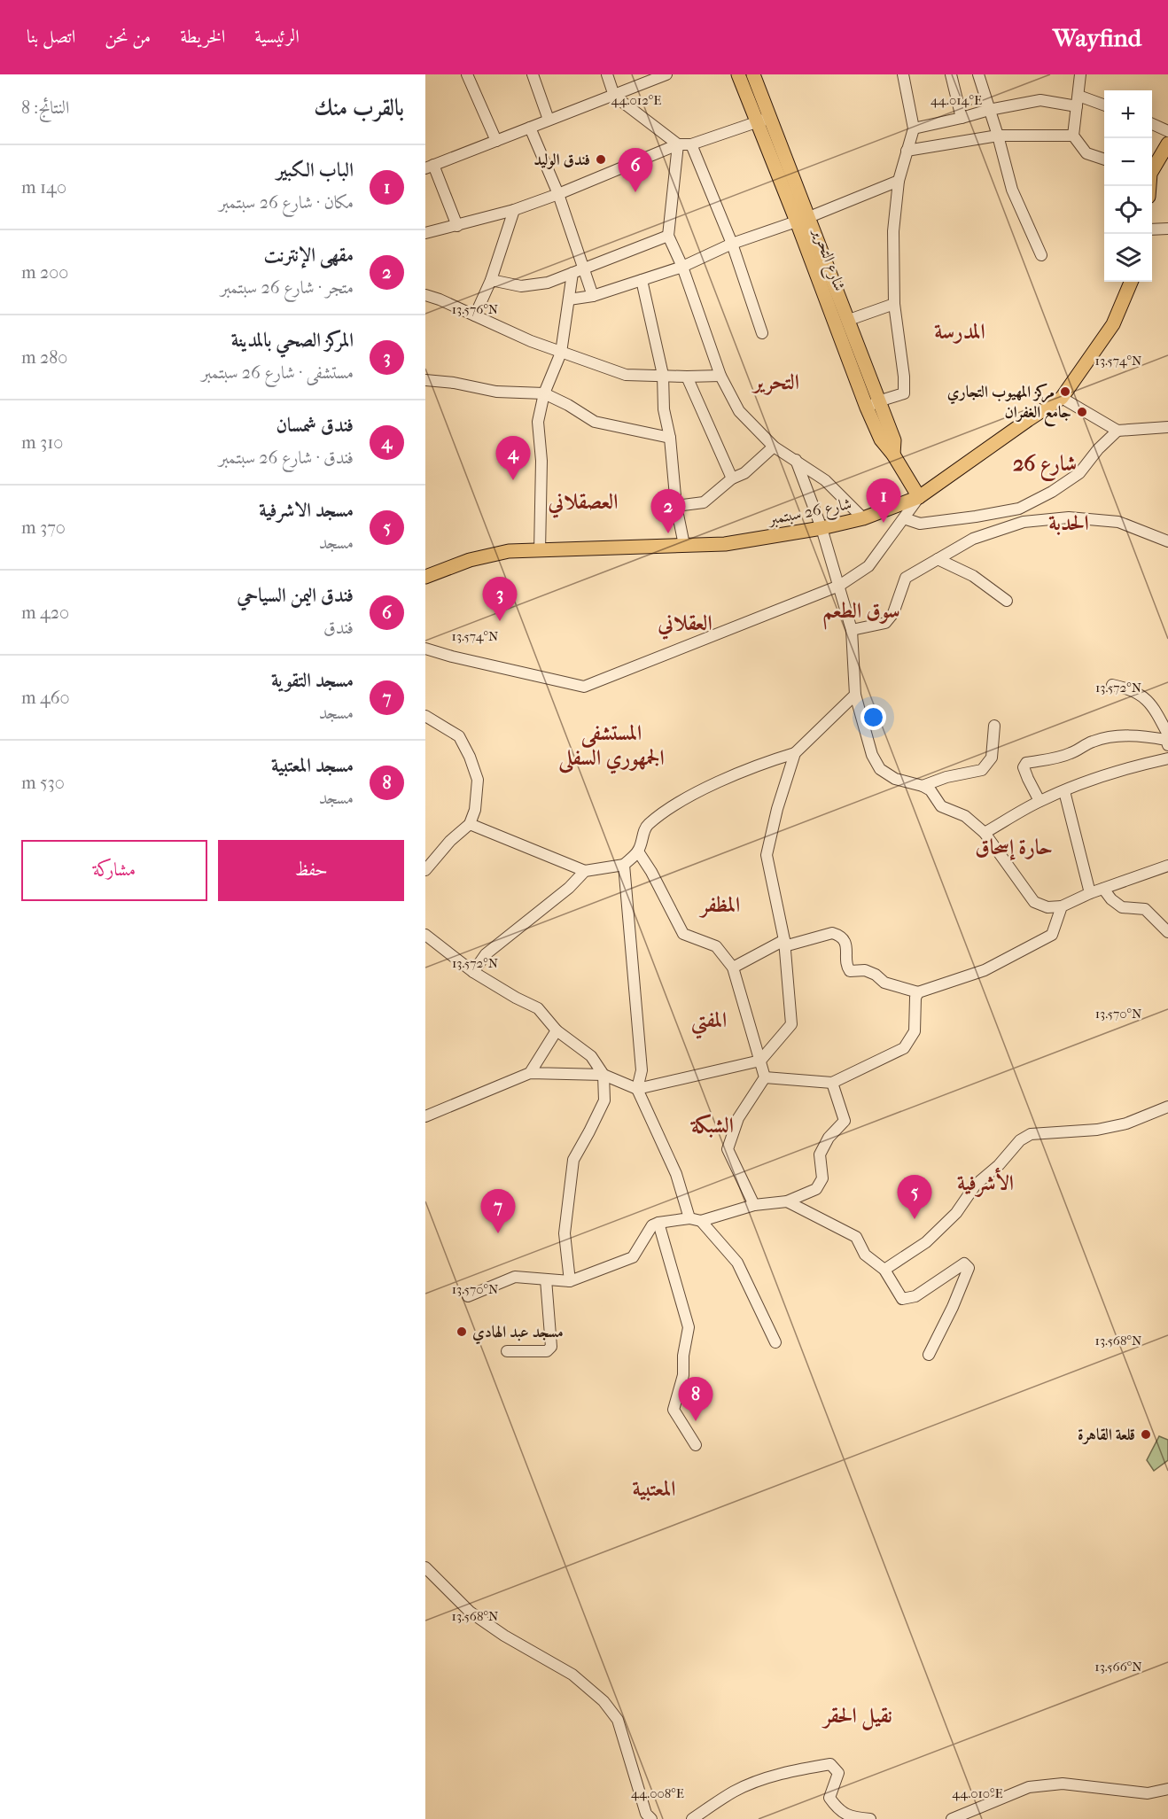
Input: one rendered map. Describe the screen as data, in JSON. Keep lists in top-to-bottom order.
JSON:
{
  "streets": {
    "main road": ["شارع التحرير", "شارع 26 سبتمبر"]
  },
  "crossings": [
    ["شارع التحرير", "شارع 26 سبتمبر"]
  ],
  "districts": [
    "المدرسة",
    "التحرير",
    "شارع 26",
    "العصقلاني",
    "الحدبة",
    "سوق الطعم",
    "العقلاني",
    "المستشفى الجمهوري السفلى",
    "حارة إسحاق",
    "المظفر",
    "المفتي",
    "الشبكة",
    "الأشرفية",
    "المعتبية",
    "نقيل الحقر"
  ],
  "places": [
    "فندق الوليد",
    "مركز المهيوب التجاري",
    "جامع الغفران",
    "مسجد عبد الهادي",
    "قلعة القاهرة"
  ],
  "page": {
    "header": "Wayfind",
    "nav": [
      "الرئيسية",
      "الخريطة",
      "من نحن",
      "اتصل بنا"
    ],
    "heading": ["بالقرب منك", "النتائج: 8"],
    "map_buttons": ["+", "−"],
    "list": [
      {
        "mark": "1",
        "name": "الباب الكبير",
        "note": "مكان · شارع 26 سبتمبر",
        "value": "140 m"
      },
      {
        "mark": "2",
        "name": "مقهى الإنترنت",
        "note": "متجر · شارع 26 سبتمبر",
        "value": "200 m"
      },
      {
        "mark": "3",
        "name": "المركز الصحي بالمدينة",
        "note": "مستشفى · شارع 26 سبتمبر",
        "value": "280 m"
      },
      {
        "mark": "4",
        "name": "فندق شمسان",
        "note": "فندق · شارع 26 سبتمبر",
        "value": "310 m"
      },
      {
        "mark": "5",
        "name": "مسجد الاشرفية",
        "note": "مسجد",
        "value": "370 m"
      },
      {
        "mark": "6",
        "name": "فندق اليمن السياحي",
        "note": "فندق",
        "value": "420 m"
      },
      {
        "mark": "7",
        "name": "مسجد التقوية",
        "note": "مسجد",
        "value": "460 m"
      },
      {
        "mark": "8",
        "name": "مسجد المعتبية",
        "note": "مسجد",
        "value": "530 m"
      }
    ],
    "pins": [
      "6",
      "4",
      "1",
      "2",
      "3",
      "5",
      "7",
      "8"
    ],
    "buttons": ["حفظ", "مشاركة"]
  },
  "coordinates": [
    "44.012°E",
    "44.014°E",
    "13.576°N",
    "13.574°N",
    "13.572°N",
    "13.570°N",
    "13.568°N",
    "13.566°N",
    "44.008°E",
    "44.010°E"
  ]
}
